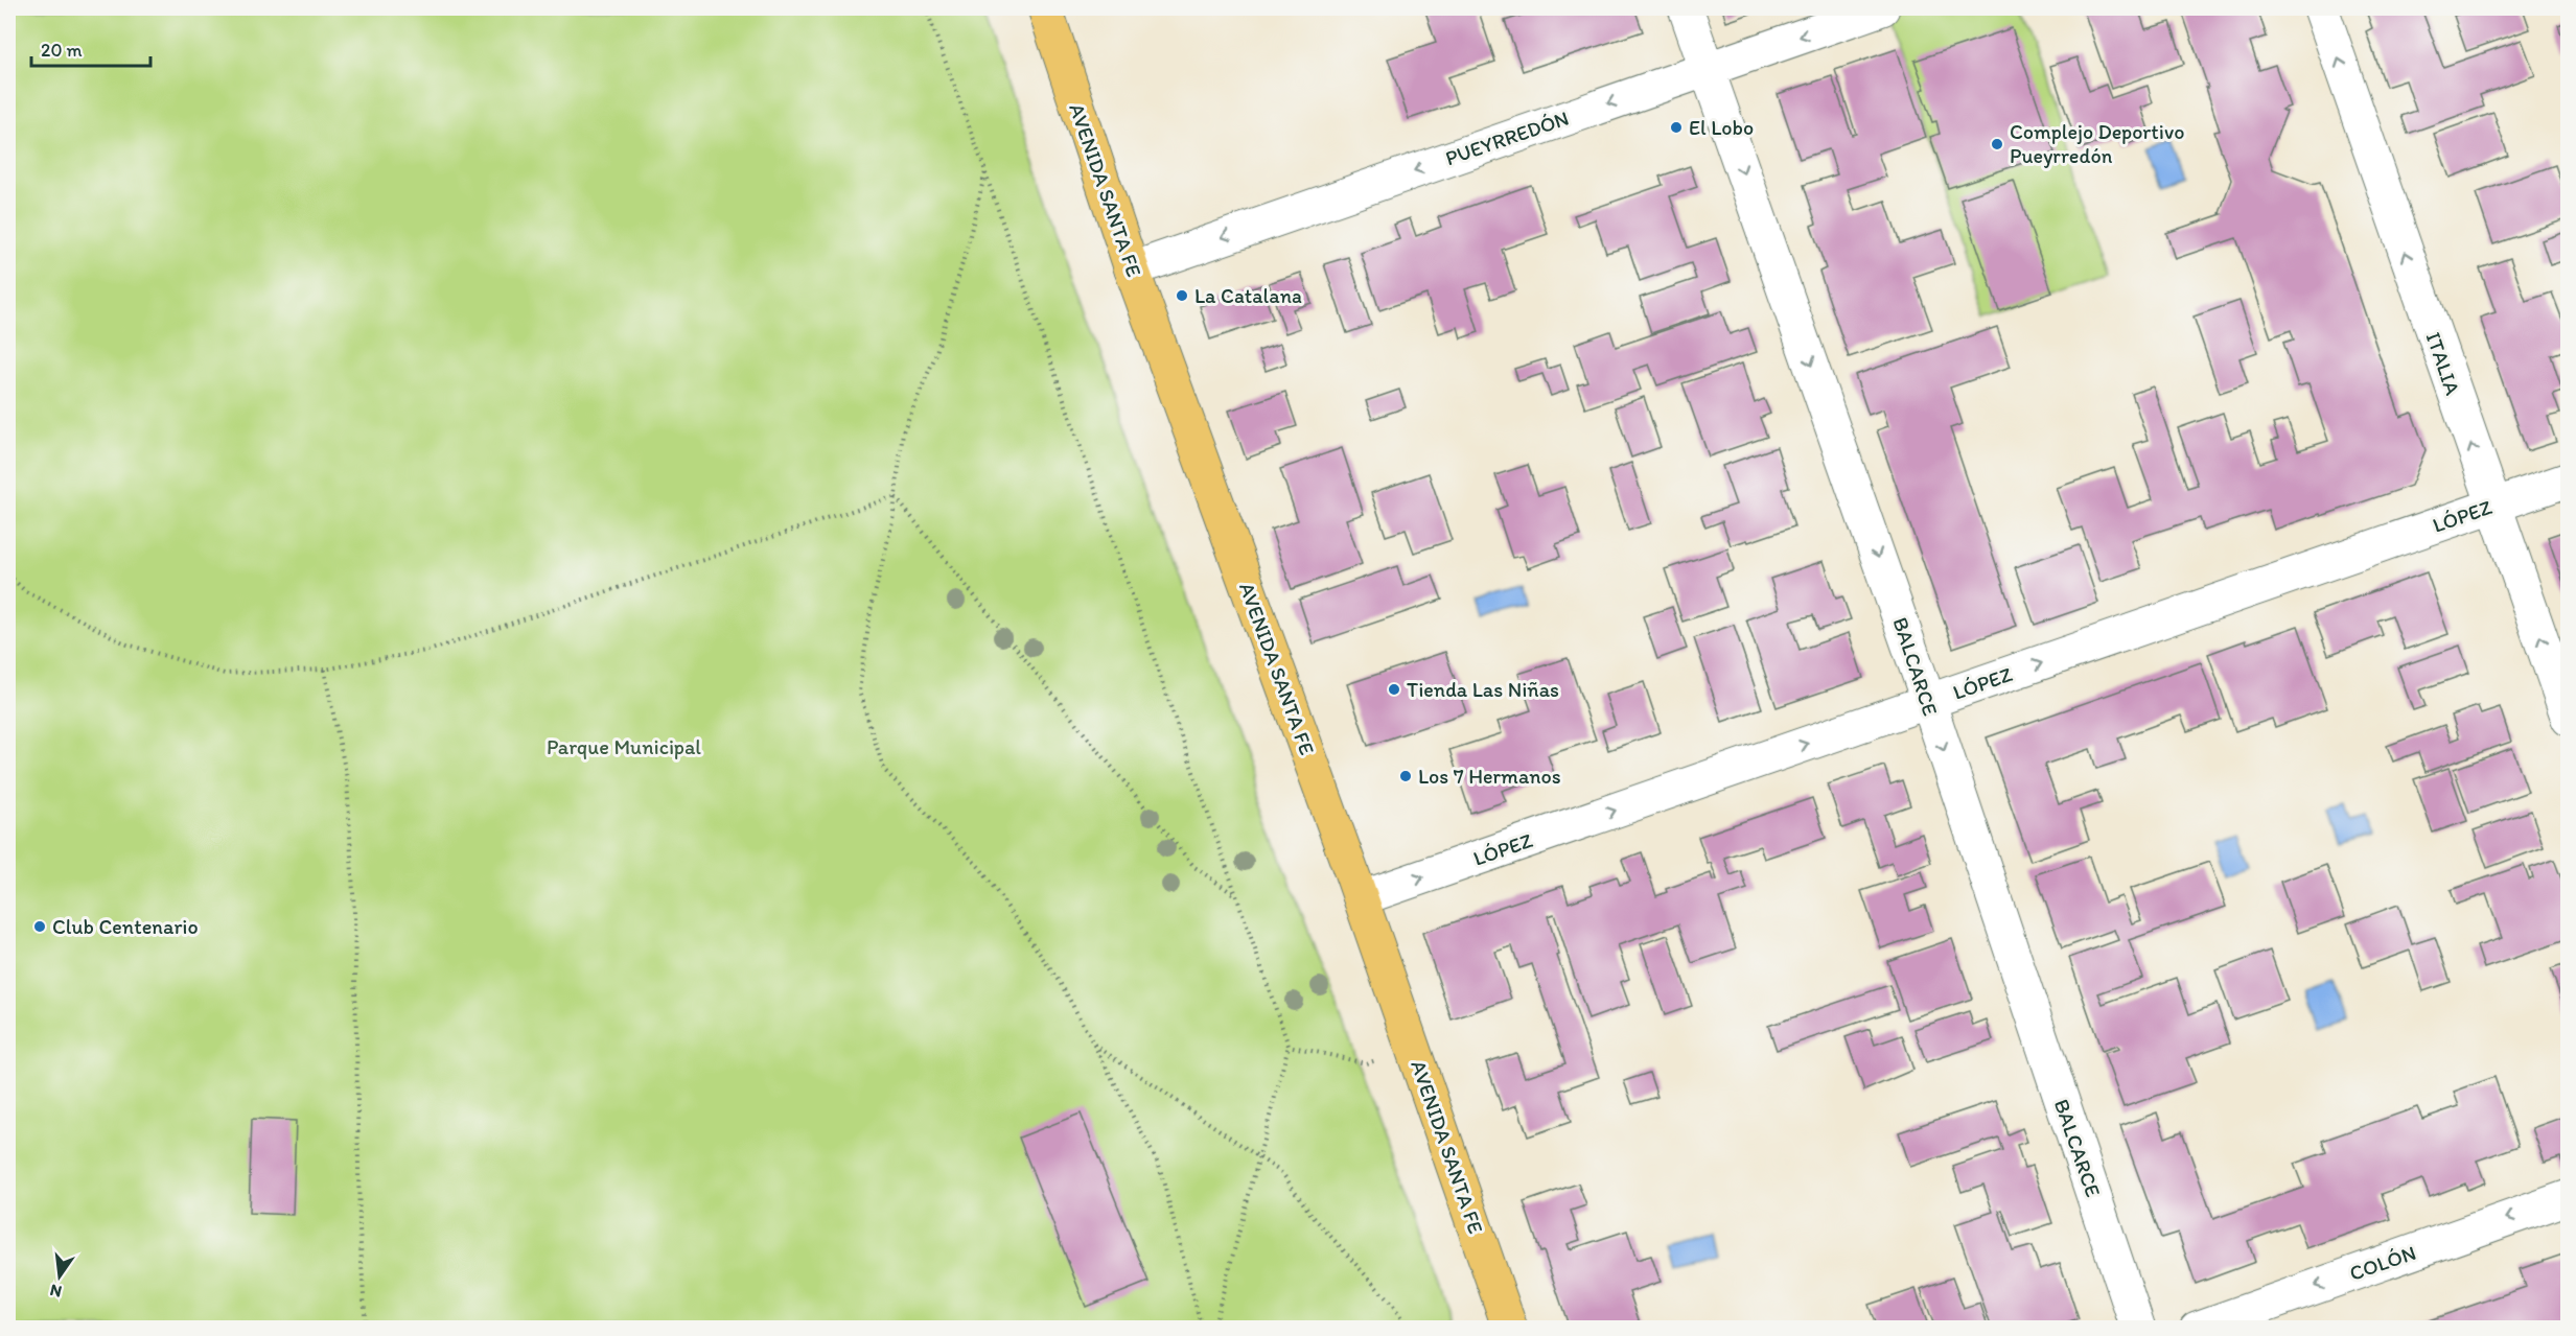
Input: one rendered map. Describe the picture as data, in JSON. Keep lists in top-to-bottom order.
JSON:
{
  "streets": {
    "main road": ["AVENIDA SANTA FE"],
    "street": [
      "PUEYRREDÓN",
      "ITALIA",
      "LÓPEZ",
      "BALCARCE",
      "COLÓN"
    ]
  },
  "crossings": [
    ["PUEYRREDÓN", "AVENIDA SANTA FE"],
    ["PUEYRREDÓN", "BALCARCE"],
    ["AVENIDA SANTA FE", "LÓPEZ"],
    ["ITALIA", "LÓPEZ"],
    ["LÓPEZ", "BALCARCE"]
  ],
  "one_way": [
    "PUEYRREDÓN",
    "ITALIA",
    "LÓPEZ",
    "BALCARCE",
    "COLÓN"
  ],
  "parks": ["Parque Municipal"],
  "places": [
    "El Lobo",
    "Complejo Deportivo Pueyrredón",
    "La Catalana",
    "Tienda Las Niñas",
    "Los 7 Hermanos",
    "Club Centenario"
  ],
  "scale_bar": "20 m",
  "north": "bottom"
}
